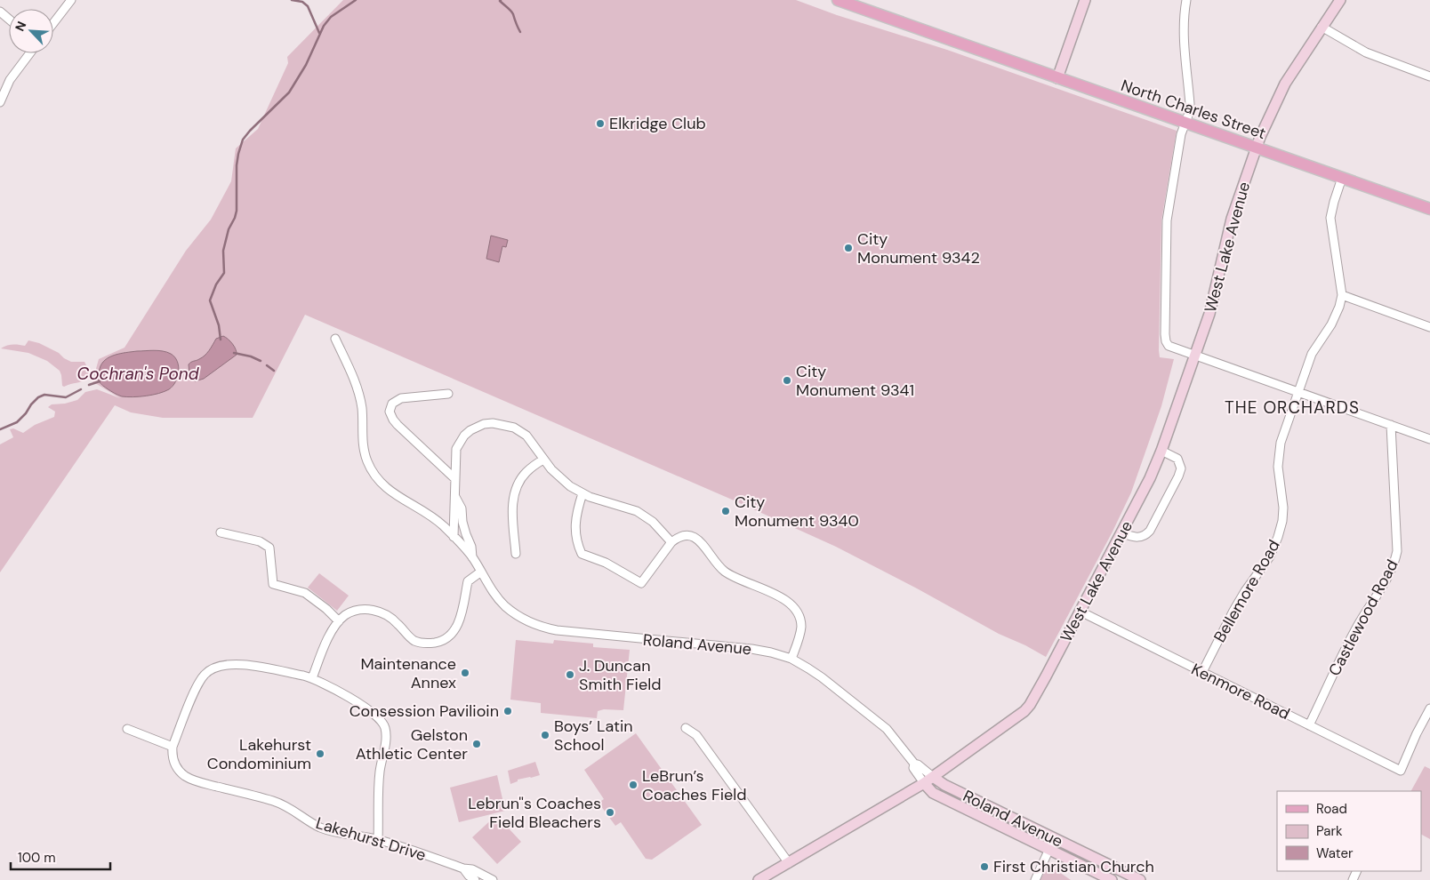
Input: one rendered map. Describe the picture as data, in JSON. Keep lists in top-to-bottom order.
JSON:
{
  "streets": {
    "main road": ["North Charles Street"],
    "street": [
      "West Lake Avenue",
      "Bellemore Road",
      "Castlewood Road",
      "Roland Avenue",
      "Kenmore Road",
      "Lakehurst Drive"
    ]
  },
  "crossings": [
    ["North Charles Street", "West Lake Avenue"],
    ["North Charles Street", "Bellemore Road"],
    ["West Lake Avenue", "Roland Avenue"],
    ["West Lake Avenue", "Kenmore Road"],
    ["Bellemore Road", "Kenmore Road"],
    ["Castlewood Road", "Kenmore Road"]
  ],
  "districts": ["THE ORCHARDS"],
  "water": ["Cochran's Pond"],
  "places": [
    "Elkridge Club",
    "City Monument 9342",
    "City Monument 9341",
    "City Monument 9340",
    "Maintenance Annex",
    "J. Duncan Smith Field",
    "Consession Pavilioin",
    "Boys’ Latin School",
    "Gelston Athletic Center",
    "Lakehurst Condominium",
    "LeBrun’s Coaches Field",
    "Lebrun''s Coaches Field Bleachers",
    "First Christian Church"
  ],
  "legend": ["Road", "Park", "Water"],
  "scale_bar": "100 m",
  "north": "top left"
}
